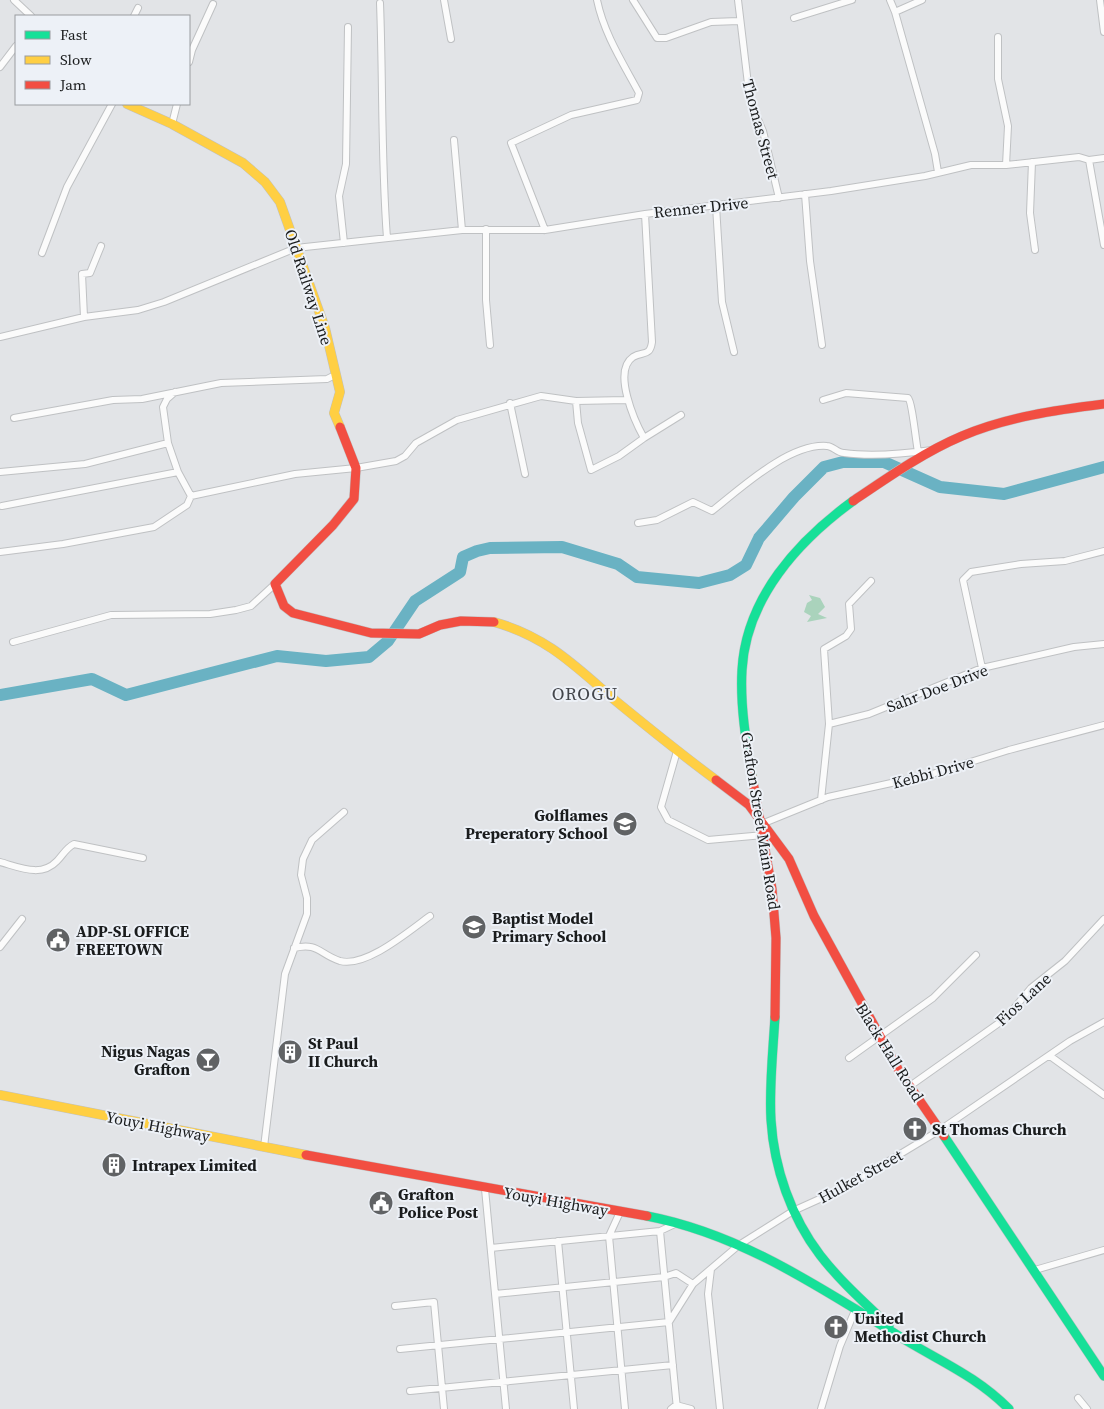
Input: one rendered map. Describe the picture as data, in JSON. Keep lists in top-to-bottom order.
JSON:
{
  "streets": {
    "street": [
      "Thomas Street",
      "Renner Drive",
      "Old Railway Line",
      "Sahr Doe Drive",
      "Kebbi Drive",
      "Grafton Street Main Road",
      "Fios Lane",
      "Black Hall Road",
      "Youyi Highway",
      "Hulket Street"
    ]
  },
  "crossings": [
    ["Thomas Street", "Renner Drive"],
    ["Renner Drive", "Old Railway Line"],
    ["Old Railway Line", "Black Hall Road"],
    ["Kebbi Drive", "Grafton Street Main Road"],
    ["Kebbi Drive", "Black Hall Road"],
    ["Grafton Street Main Road", "Black Hall Road"],
    ["Grafton Street Main Road", "Youyi Highway"],
    ["Grafton Street Main Road", "Hulket Street"],
    ["Fios Lane", "Black Hall Road"],
    ["Black Hall Road", "Hulket Street"],
    ["Youyi Highway", "Hulket Street"]
  ],
  "districts": ["OROGU"],
  "places": {
    "school or university": ["Golflames Preperatory School", "Baptist Model Primary School"],
    "public building": ["ADP-SL OFFICE FREETOWN", "Grafton Police Post"],
    "building": ["St Paul II Church", "Intrapex Limited"],
    "bar": ["Nigus Nagas Grafton"],
    "church": ["St Thomas Church", "United Methodist Church"]
  },
  "legend": ["Fast", "Slow", "Jam"]
}
